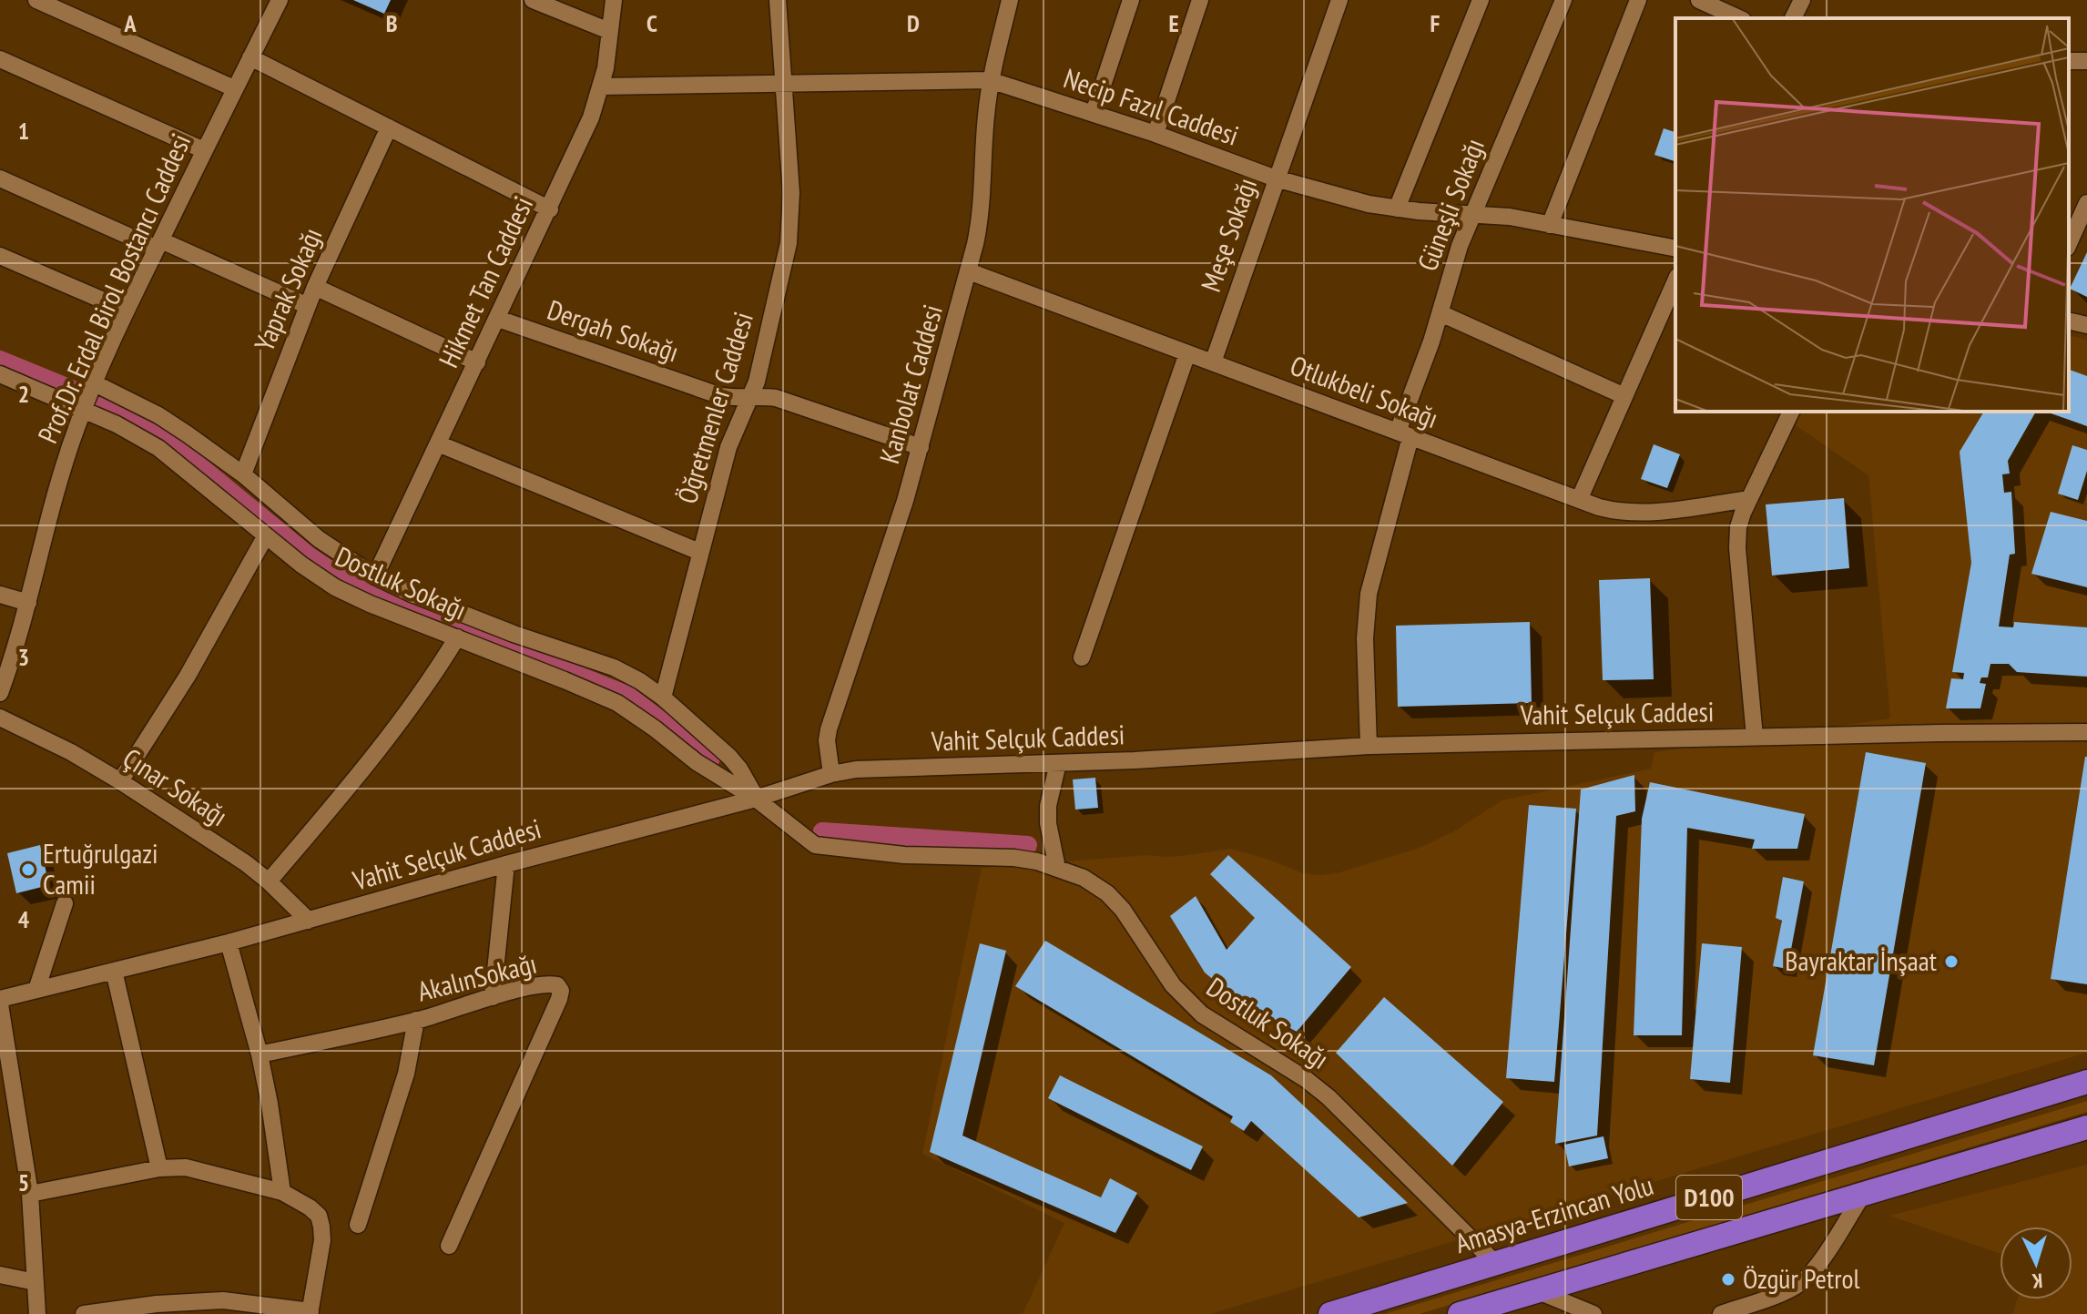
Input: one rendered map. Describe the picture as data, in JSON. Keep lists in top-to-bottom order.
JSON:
{
  "streets": {
    "highway": ["D100", "Amasya-Erzincan Yolu"],
    "street": [
      "Necip Fazıl Caddesi",
      "Güneşli Sokağı",
      "Meşe Sokağı",
      "Hikmet Tan Caddesi",
      "Prof.Dr. Erdal Birol Bostancı Caddesi",
      "Yaprak Sokağı",
      "Dergah Sokağı",
      "Kanbolat Caddesi",
      "Otlukbeli Sokağı",
      "Öğretmenler Caddesi",
      "Dostluk Sokağı",
      "Vahit Selçuk Caddesi",
      "Çınar Sokağı",
      "AkalınSokağı"
    ]
  },
  "crossings": [
    ["Necip Fazıl Caddesi", "Güneşli Sokağı"],
    ["Necip Fazıl Caddesi", "Meşe Sokağı"],
    ["Necip Fazıl Caddesi", "Hikmet Tan Caddesi"],
    ["Necip Fazıl Caddesi", "Kanbolat Caddesi"],
    ["Necip Fazıl Caddesi", "Öğretmenler Caddesi"],
    ["Güneşli Sokağı", "Otlukbeli Sokağı"],
    ["Güneşli Sokağı", "Vahit Selçuk Caddesi"],
    ["Meşe Sokağı", "Otlukbeli Sokağı"],
    ["Hikmet Tan Caddesi", "Dergah Sokağı"],
    ["Hikmet Tan Caddesi", "Dostluk Sokağı"],
    ["Prof.Dr. Erdal Birol Bostancı Caddesi", "Dostluk Sokağı"],
    ["Yaprak Sokağı", "Dostluk Sokağı"],
    ["Dergah Sokağı", "Kanbolat Caddesi"],
    ["Dergah Sokağı", "Öğretmenler Caddesi"],
    ["Kanbolat Caddesi", "Otlukbeli Sokağı"],
    ["Kanbolat Caddesi", "Vahit Selçuk Caddesi"],
    ["Öğretmenler Caddesi", "Dostluk Sokağı"],
    ["Dostluk Sokağı", "Vahit Selçuk Caddesi"],
    ["Dostluk Sokağı", "Amasya-Erzincan Yolu"],
    ["Vahit Selçuk Caddesi", "Çınar Sokağı"]
  ],
  "places": ["Ertuğrulgazi Camii", "Bayraktar İnşaat", "Özgür Petrol"],
  "north": "bottom",
  "grid": {
    "columns": [
      "A",
      "B",
      "C",
      "D",
      "E",
      "F"
    ],
    "rows": [
      "1",
      "2",
      "3",
      "4",
      "5"
    ]
  }
}
